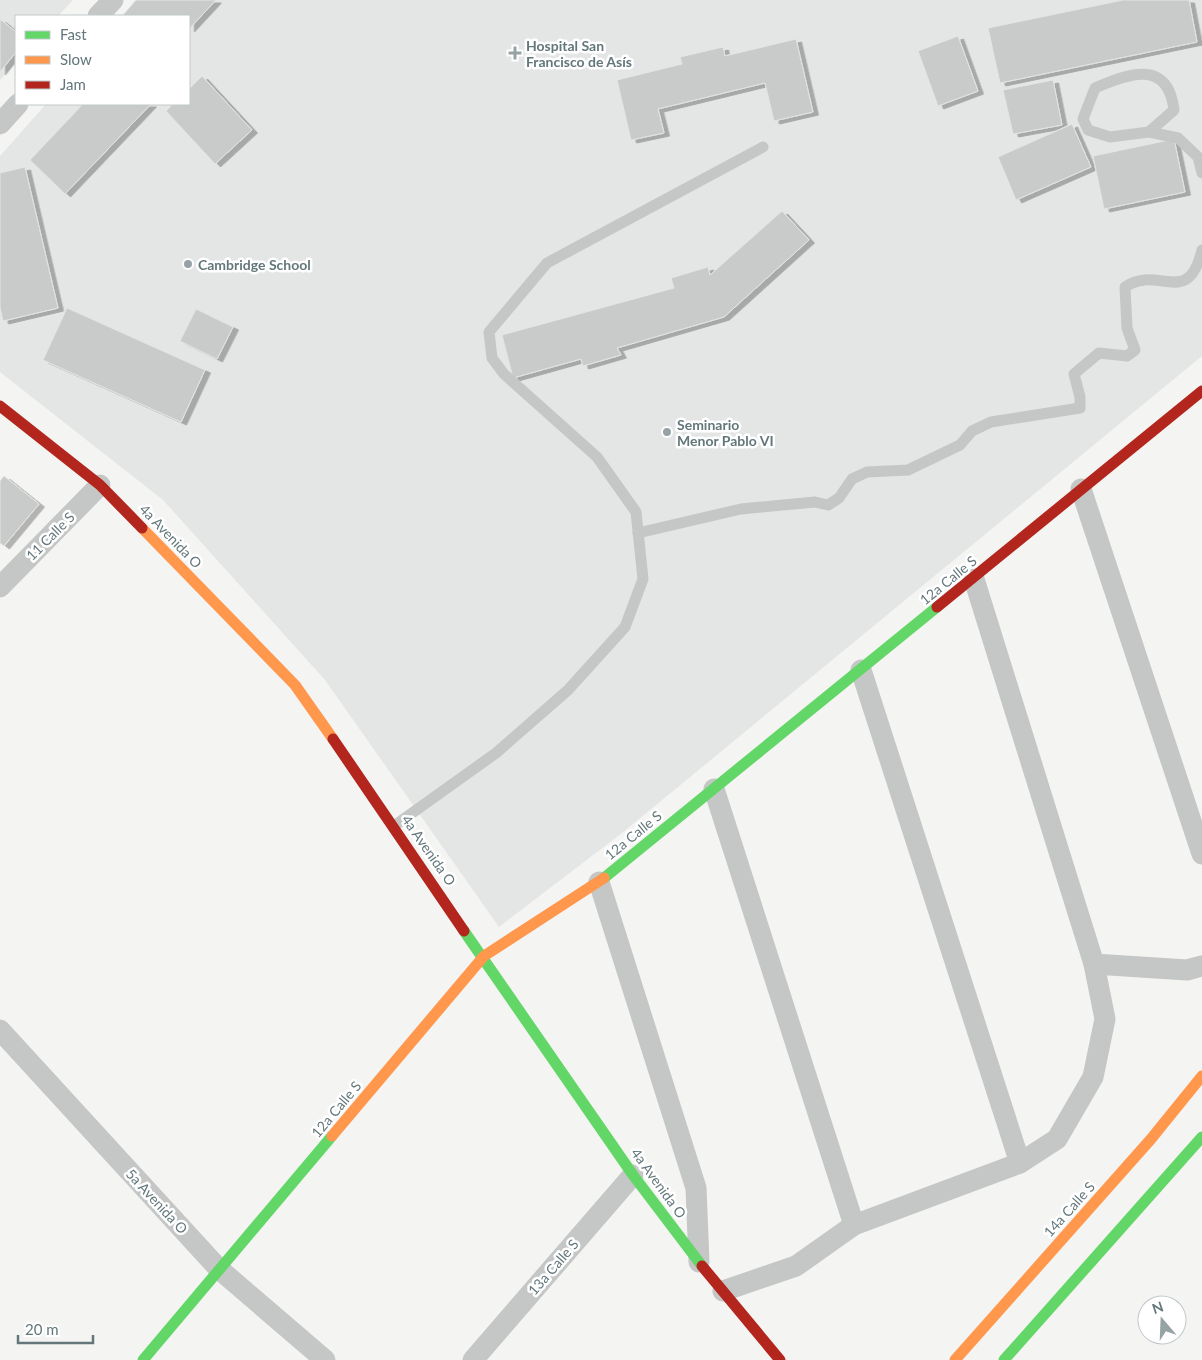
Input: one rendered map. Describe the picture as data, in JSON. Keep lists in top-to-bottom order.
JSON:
{
  "streets": {
    "street": [
      "11 Calle S",
      "4a Avenida O",
      "12a Calle S",
      "5a Avenida O",
      "14a Calle S",
      "13a Calle S"
    ]
  },
  "crossings": [
    ["11 Calle S", "4a Avenida O"],
    ["4a Avenida O", "12a Calle S"],
    ["4a Avenida O", "13a Calle S"],
    ["12a Calle S", "5a Avenida O"]
  ],
  "places": {
    "health": ["Hospital San Francisco de Asís"],
    "other": ["Cambridge School", "Seminario Menor Pablo VI"]
  },
  "legend": ["Fast", "Slow", "Jam"],
  "scale_bar": "20 m",
  "north": "top"
}
